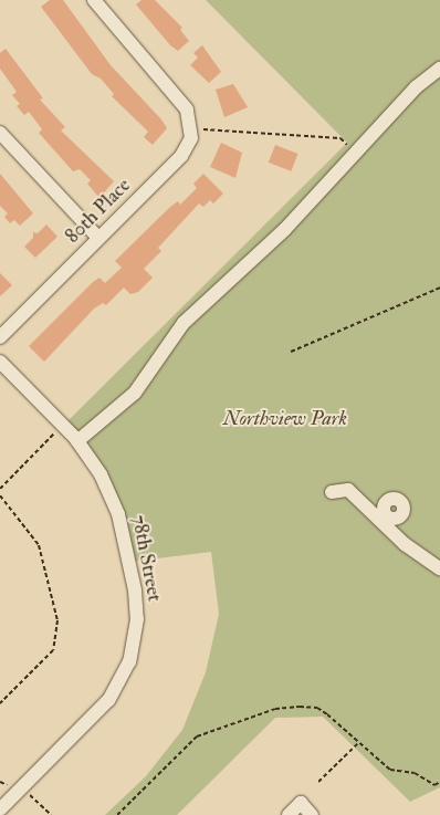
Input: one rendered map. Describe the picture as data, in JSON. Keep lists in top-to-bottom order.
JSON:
{
  "streets": {
    "street": ["80th Place", "78th Street"]
  },
  "parks": ["Northview Park"]
}
